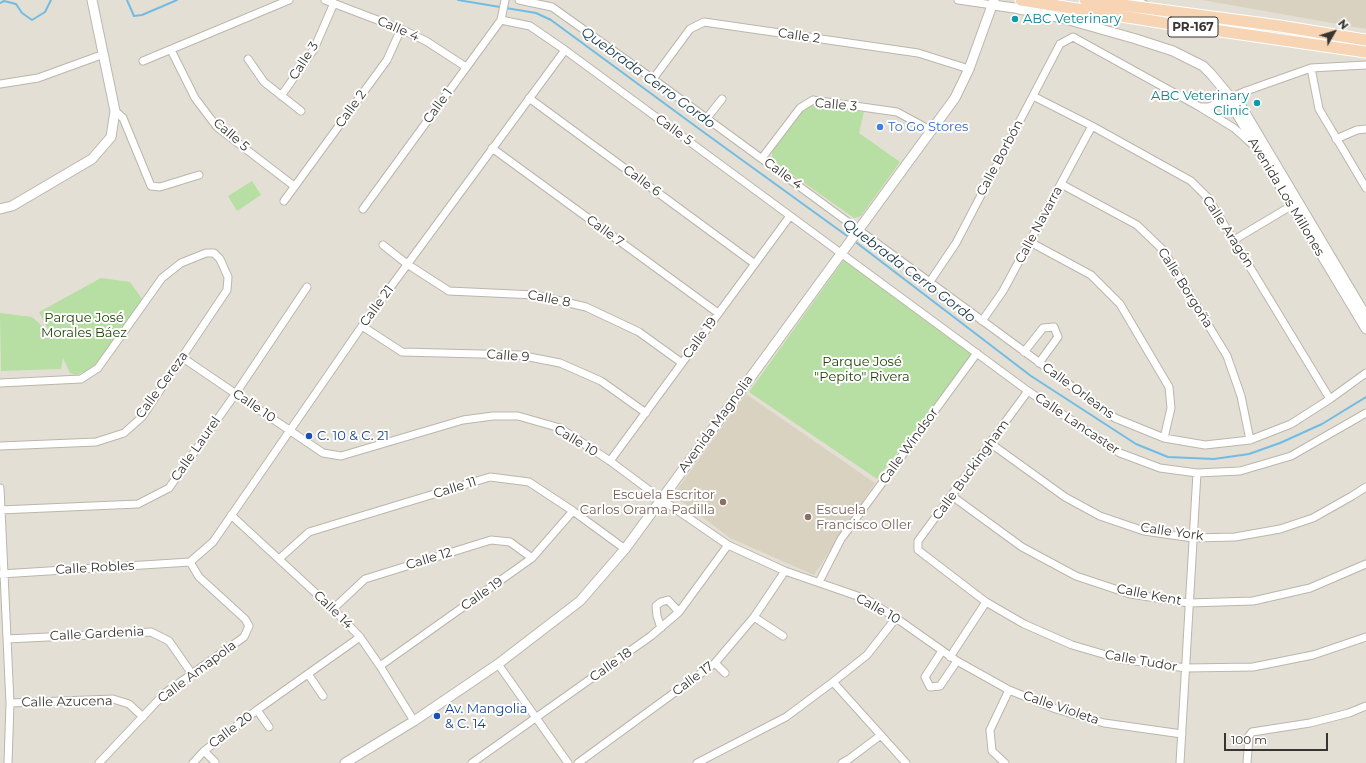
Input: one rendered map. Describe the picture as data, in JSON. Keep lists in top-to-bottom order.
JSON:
{
  "streets": {
    "main road": ["PR-167"],
    "street": [
      "Calle 4",
      "Calle 2",
      "Calle 3",
      "Calle 1",
      "Calle 5",
      "Calle Borbón",
      "Calle 6",
      "Avenida Los Millones",
      "Calle Navarra",
      "Calle 7",
      "Calle Aragón",
      "Calle Borgoña",
      "Calle 8",
      "Calle 21",
      "Calle 19",
      "Calle 9",
      "Calle Cereza",
      "Calle Orleans",
      "Calle 10",
      "Avenida Magnolia",
      "Calle Lancaster",
      "Calle Windsor",
      "Calle Laurel",
      "Calle Buckingham",
      "Calle 11",
      "Calle York",
      "Calle 12",
      "Calle Robles",
      "Calle Kent",
      "Calle 14",
      "Calle Gardenia",
      "Calle Tudor",
      "Calle 18",
      "Calle Amapola",
      "Calle 17",
      "Calle Azucena",
      "Calle Violeta",
      "Calle 20"
    ]
  },
  "crossings": [
    ["Calle 4", "Calle 2"],
    ["Calle 4", "Calle 3"],
    ["Calle 4", "Calle 1"],
    ["Calle 4", "Calle Orleans"],
    ["Calle 4", "Avenida Magnolia"],
    ["Calle 2", "Calle 5"],
    ["Calle 2", "Avenida Magnolia"],
    ["Calle 3", "Avenida Magnolia"],
    ["Calle 1", "Calle 5"],
    ["Calle 5", "Calle 21"],
    ["Calle 5", "Calle 19"],
    ["Calle 5", "Avenida Magnolia"],
    ["Calle 5", "Calle Lancaster"],
    ["Calle Borbón", "Calle Aragón"],
    ["Calle Borbón", "Calle Orleans"],
    ["Calle 6", "Calle 21"],
    ["Calle 6", "Calle 19"],
    ["Calle Navarra", "Calle Aragón"],
    ["Calle Navarra", "Calle Borgoña"],
    ["Calle Navarra", "Calle Orleans"],
    ["Calle 7", "Calle 21"],
    ["Calle 7", "Calle 19"],
    ["Calle Aragón", "Calle Orleans"],
    ["Calle Borgoña", "Calle Orleans"],
    ["Calle 8", "Calle 21"],
    ["Calle 8", "Calle 19"],
    ["Calle 21", "Calle 9"],
    ["Calle 21", "Calle 10"],
    ["Calle 21", "Calle Robles"],
    ["Calle 21", "Calle 14"],
    ["Calle 21", "Calle Amapola"],
    ["Calle 19", "Calle 9"],
    ["Calle 19", "Calle 10"],
    ["Calle 19", "Calle 11"],
    ["Calle 19", "Calle 12"],
    ["Calle 19", "Calle 14"],
    ["Calle Cereza", "Calle 10"],
    ["Calle Orleans", "Avenida Magnolia"],
    ["Calle 10", "Avenida Magnolia"],
    ["Calle 10", "Calle Windsor"],
    ["Calle 10", "Calle Laurel"],
    ["Calle 10", "Calle 18"],
    ["Calle 10", "Calle 17"],
    ["Calle 10", "Calle Violeta"],
    ["Avenida Magnolia", "Calle Lancaster"],
    ["Avenida Magnolia", "Calle 11"],
    ["Avenida Magnolia", "Calle 14"],
    ["Calle Lancaster", "Calle Windsor"],
    ["Calle Lancaster", "Calle Buckingham"],
    ["Calle Buckingham", "Calle York"],
    ["Calle Buckingham", "Calle Kent"],
    ["Calle Buckingham", "Calle Tudor"],
    ["Calle 11", "Calle 14"],
    ["Calle 12", "Calle 14"],
    ["Calle Robles", "Calle Amapola"],
    ["Calle 14", "Calle 20"],
    ["Calle Gardenia", "Calle Amapola"],
    ["Calle Amapola", "Calle Azucena"]
  ],
  "water": ["Quebrada Cerro Gordo"],
  "parks": ["Parque José Morales Báez", "Parque José \"Pepito\" Rivera"],
  "places": [
    "ABC Veterinary",
    "ABC Veterinary Clinic",
    "To Go Stores",
    "C. 10 & C. 21",
    "Escuela Escritor Carlos Orama Padilla",
    "Escuela Francisco Oller",
    "Av. Mangolia & C. 14"
  ],
  "scale_bar": "100 m",
  "north": "top right"
}
